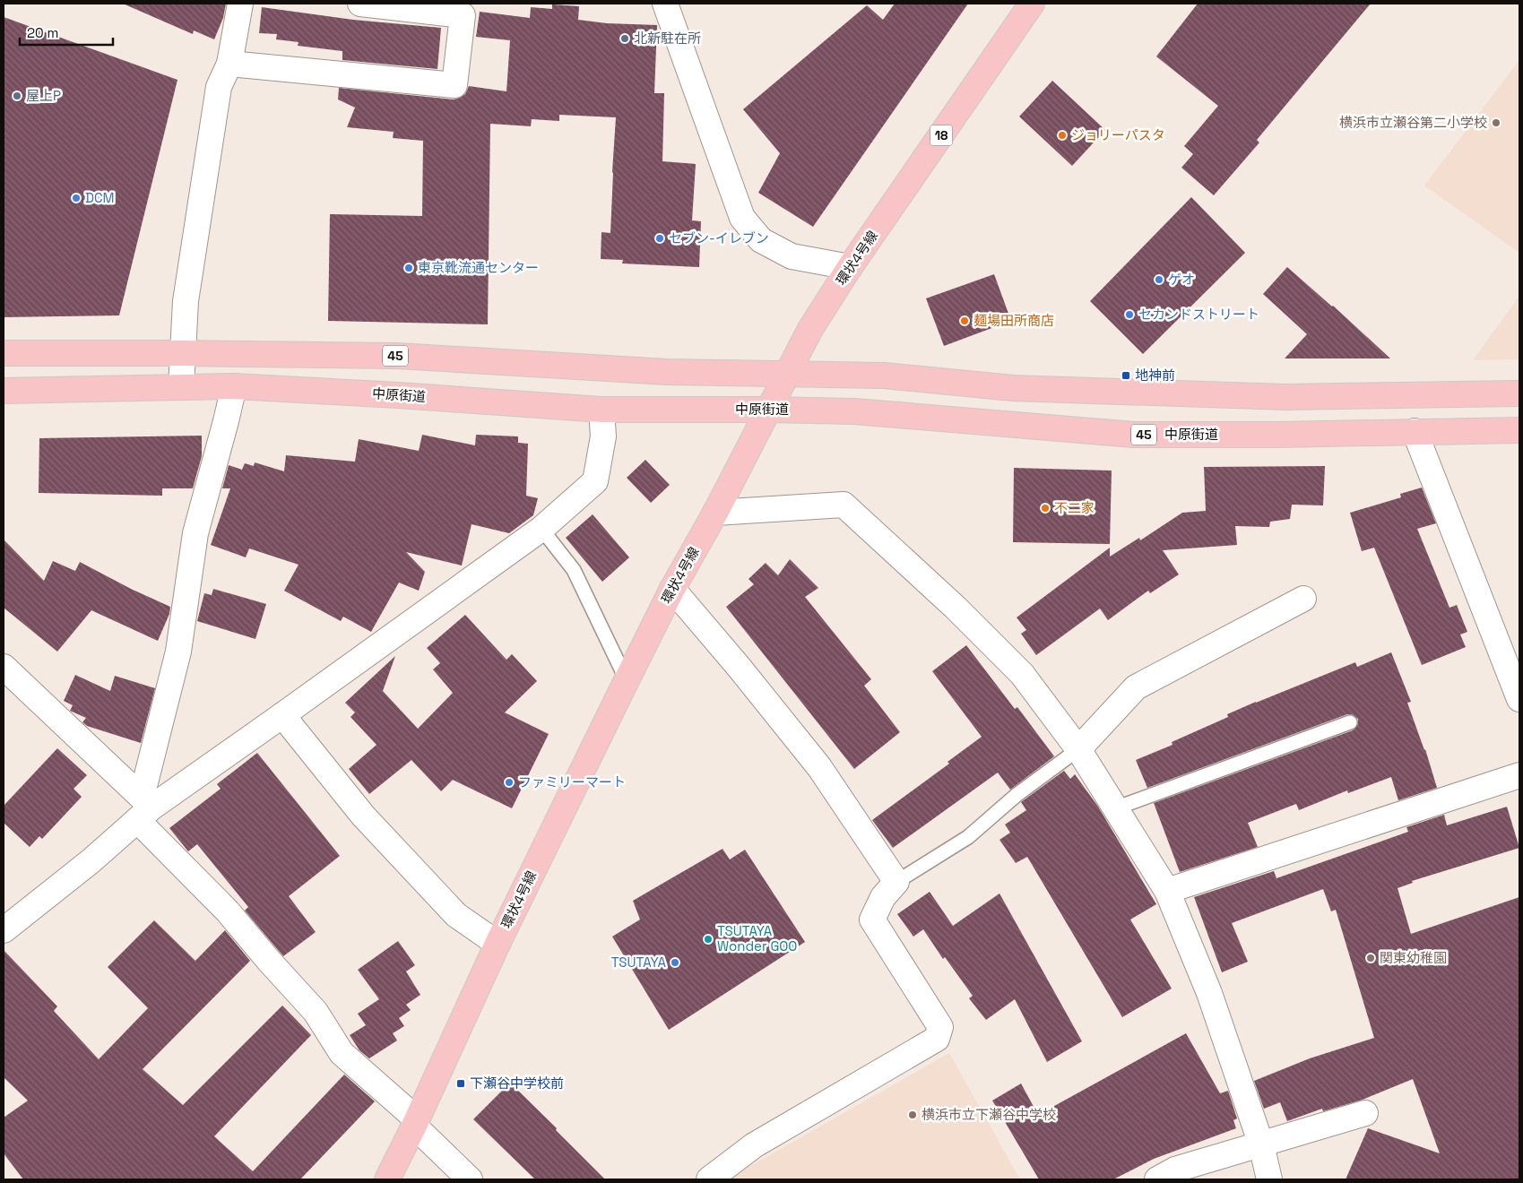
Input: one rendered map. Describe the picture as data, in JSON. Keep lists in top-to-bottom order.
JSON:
{
  "streets": {
    "main road": [
      "18",
      "環状4号線",
      "45",
      "中原街道"
    ]
  },
  "crossings": [
    ["環状4号線", "45"],
    ["環状4号線", "中原街道"]
  ],
  "places": {
    "other": [
      "北新駐在所",
      "屋上P",
      "横浜市立瀬谷第二小学校",
      "ジョリーパスタ",
      "DCM",
      "セブン-イレブン",
      "東京靴流通センター",
      "ゲオ",
      "セカンドストリート",
      "麺場田所商店",
      "不二家",
      "ファミリーマート",
      "TSUTAYA Wonder GOO",
      "関東幼稚園",
      "TSUTAYA",
      "横浜市立下瀬谷中学校"
    ],
    "transit": ["地神前", "下瀬谷中学校前"]
  },
  "scale_bar": "20 m"
}
